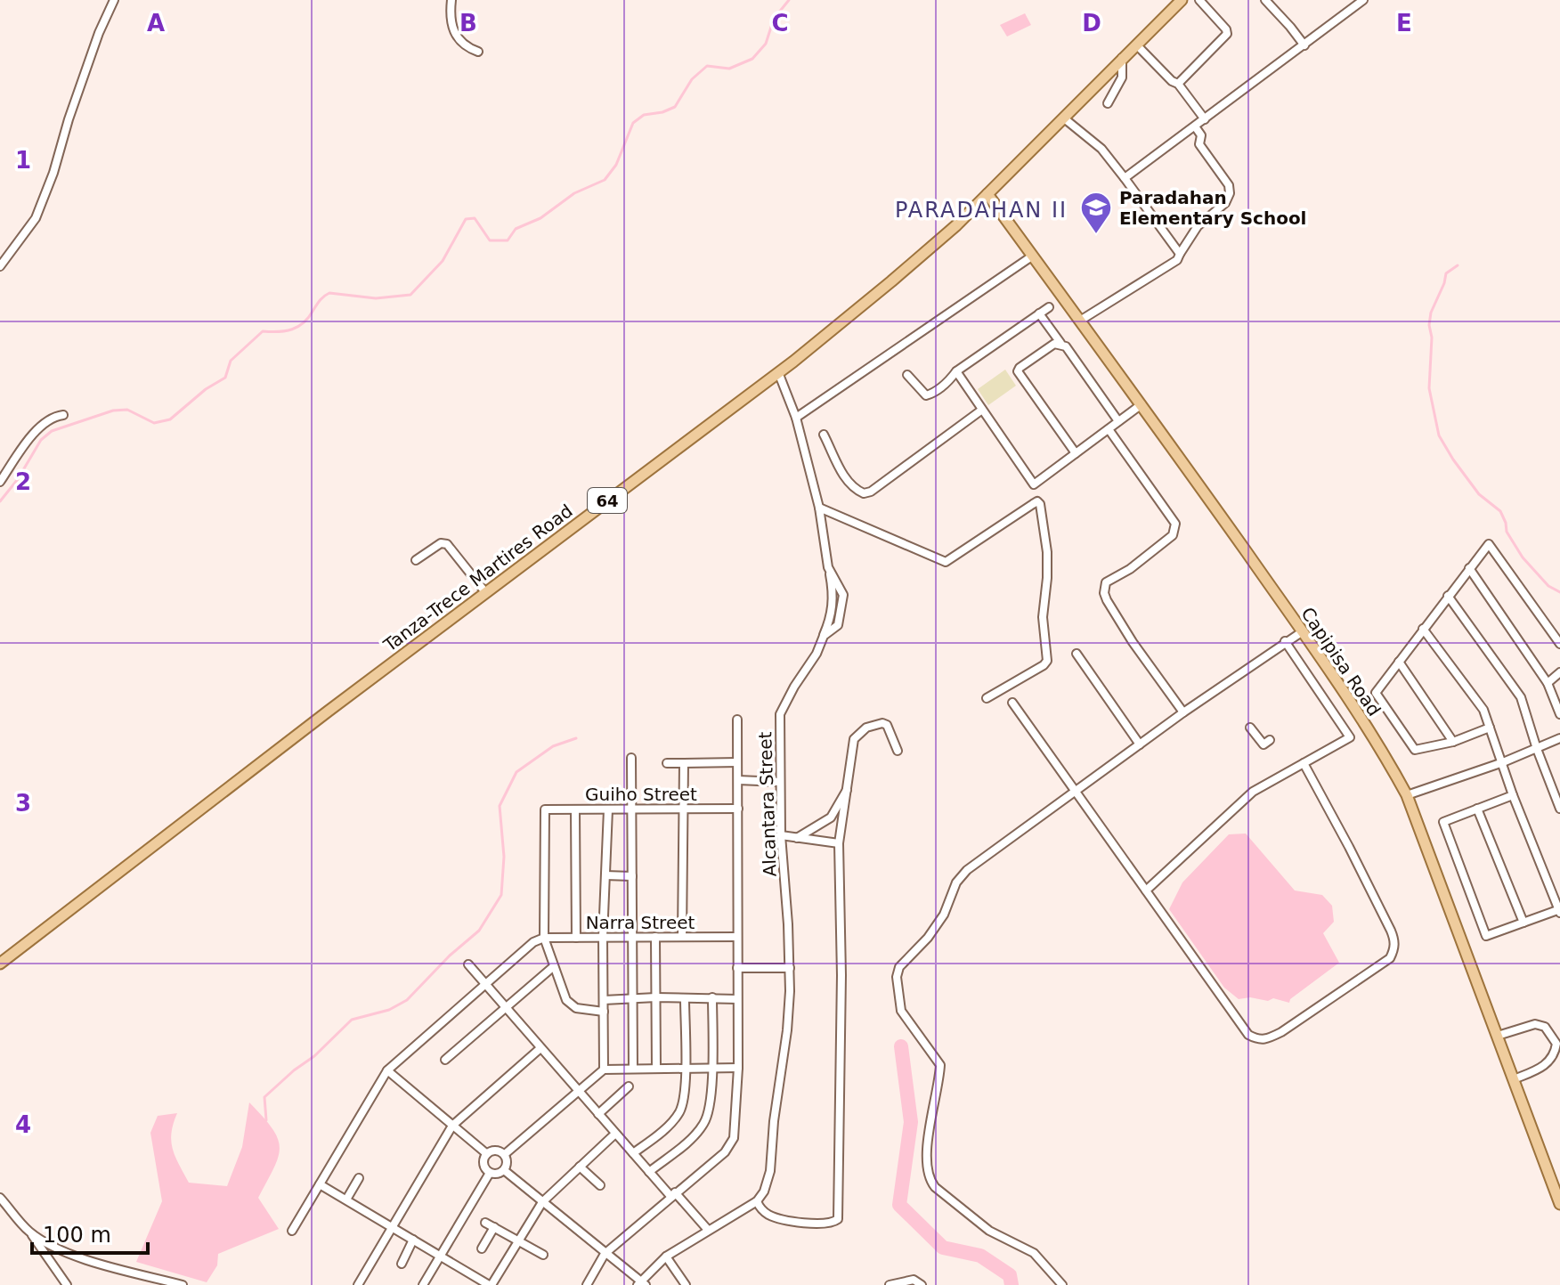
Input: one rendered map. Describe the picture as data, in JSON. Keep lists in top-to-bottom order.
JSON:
{
  "streets": {
    "main road": ["64", "Tanza-Trece Martires Road", "Capipisa Road"],
    "street": ["Guiho Street", "Alcantara Street", "Narra Street"]
  },
  "crossings": [
    ["Tanza-Trece Martires Road", "Capipisa Road"],
    ["Tanza-Trece Martires Road", "Alcantara Street"],
    ["Guiho Street", "Narra Street"]
  ],
  "districts": ["PARADAHAN II"],
  "places": {
    "school or university": ["Paradahan Elementary School"]
  },
  "scale_bar": "100 m",
  "grid": {
    "columns": [
      "A",
      "B",
      "C",
      "D",
      "E"
    ],
    "rows": [
      "1",
      "2",
      "3",
      "4"
    ]
  }
}
